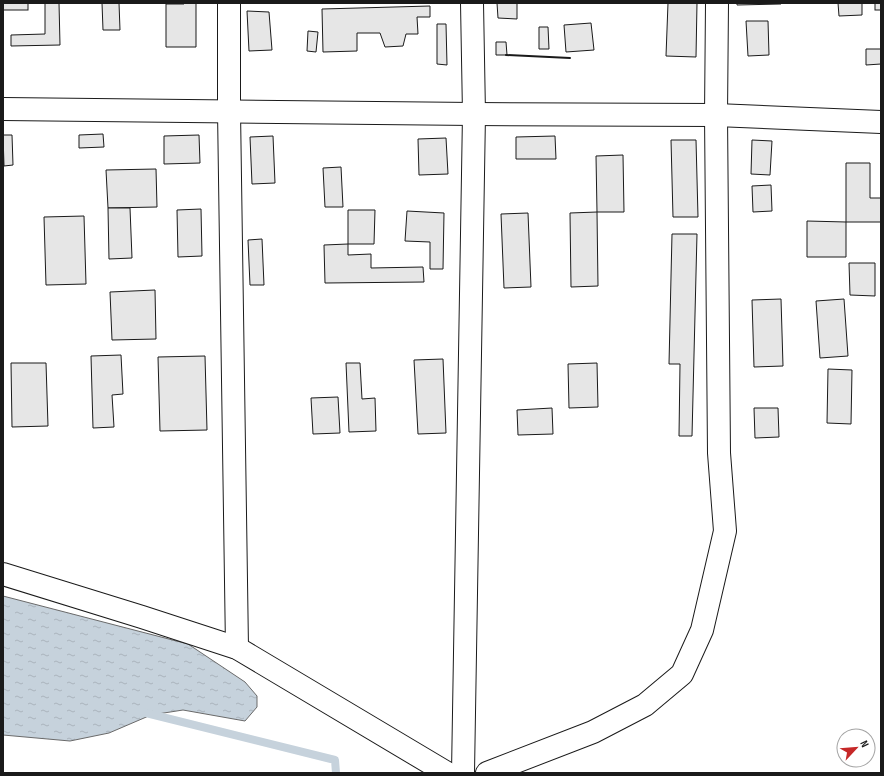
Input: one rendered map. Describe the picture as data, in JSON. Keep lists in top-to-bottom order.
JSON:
{
  "north": "top right"
}
